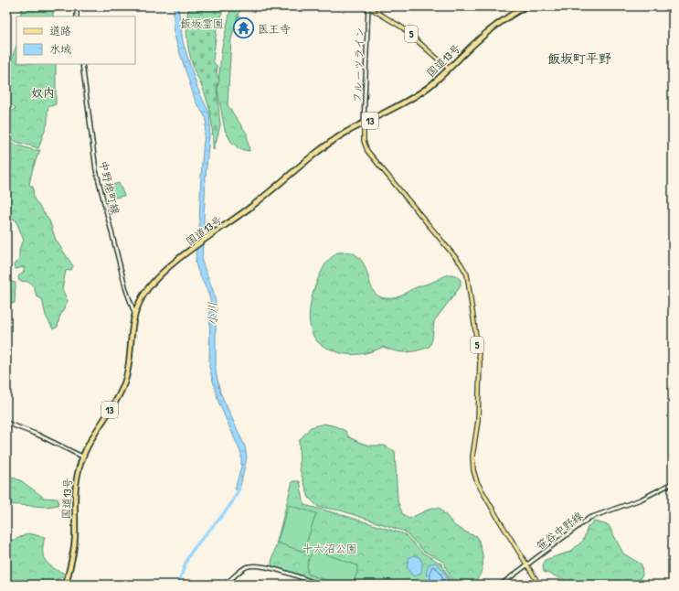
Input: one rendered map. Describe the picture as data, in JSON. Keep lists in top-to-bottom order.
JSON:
{
  "streets": {
    "highway": ["国道13号", "13"],
    "main road": ["5"],
    "street": ["フルーツライン", "中野梍町線", "笹谷中野線"]
  },
  "crossings": [
    ["5", "国道13号"],
    ["5", "フルーツライン"],
    ["5", "笹谷中野線"],
    ["国道13号", "フルーツライン"],
    ["国道13号", "中野梍町線"]
  ],
  "districts": ["飯坂町平野", "奴内"],
  "water": ["小川"],
  "parks": ["飯坂霊園", "十六沼公園"],
  "places": {
    "temple": ["医王寺"]
  },
  "legend": ["道路", "水域"]
}
